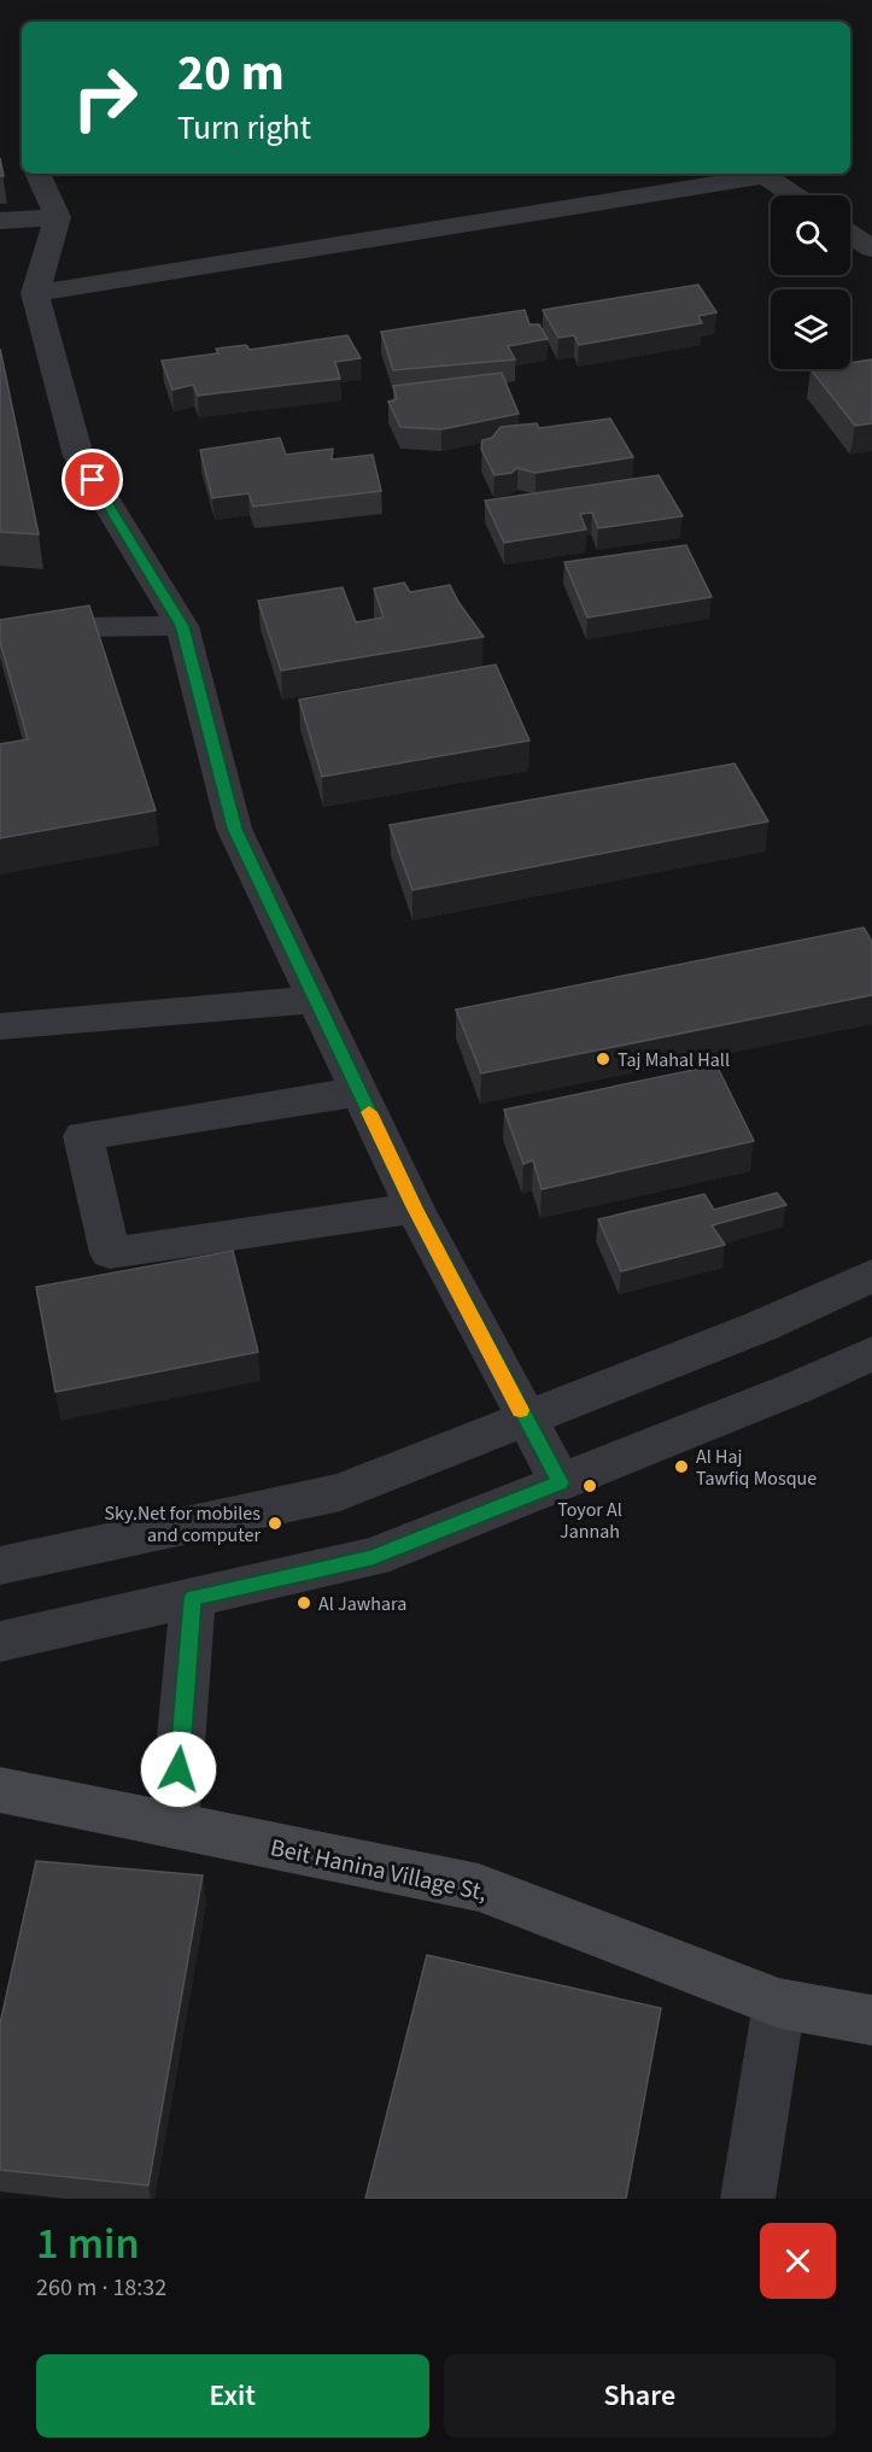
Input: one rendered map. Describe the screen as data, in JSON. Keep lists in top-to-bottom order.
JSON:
{
  "streets": {
    "street": ["Beit Hanina Village St,"]
  },
  "places": [
    "Taj Mahal Hall",
    "Al Haj Tawfiq Mosque",
    "Toyor Al Jannah",
    "Sky.Net for mobiles and computer",
    "Al Jawhara"
  ],
  "page": {
    "turn": ["20 m", "Turn right"],
    "heading": ["1 min", "260 m · 18:32"],
    "buttons": ["Exit", "Share"]
  }
}
